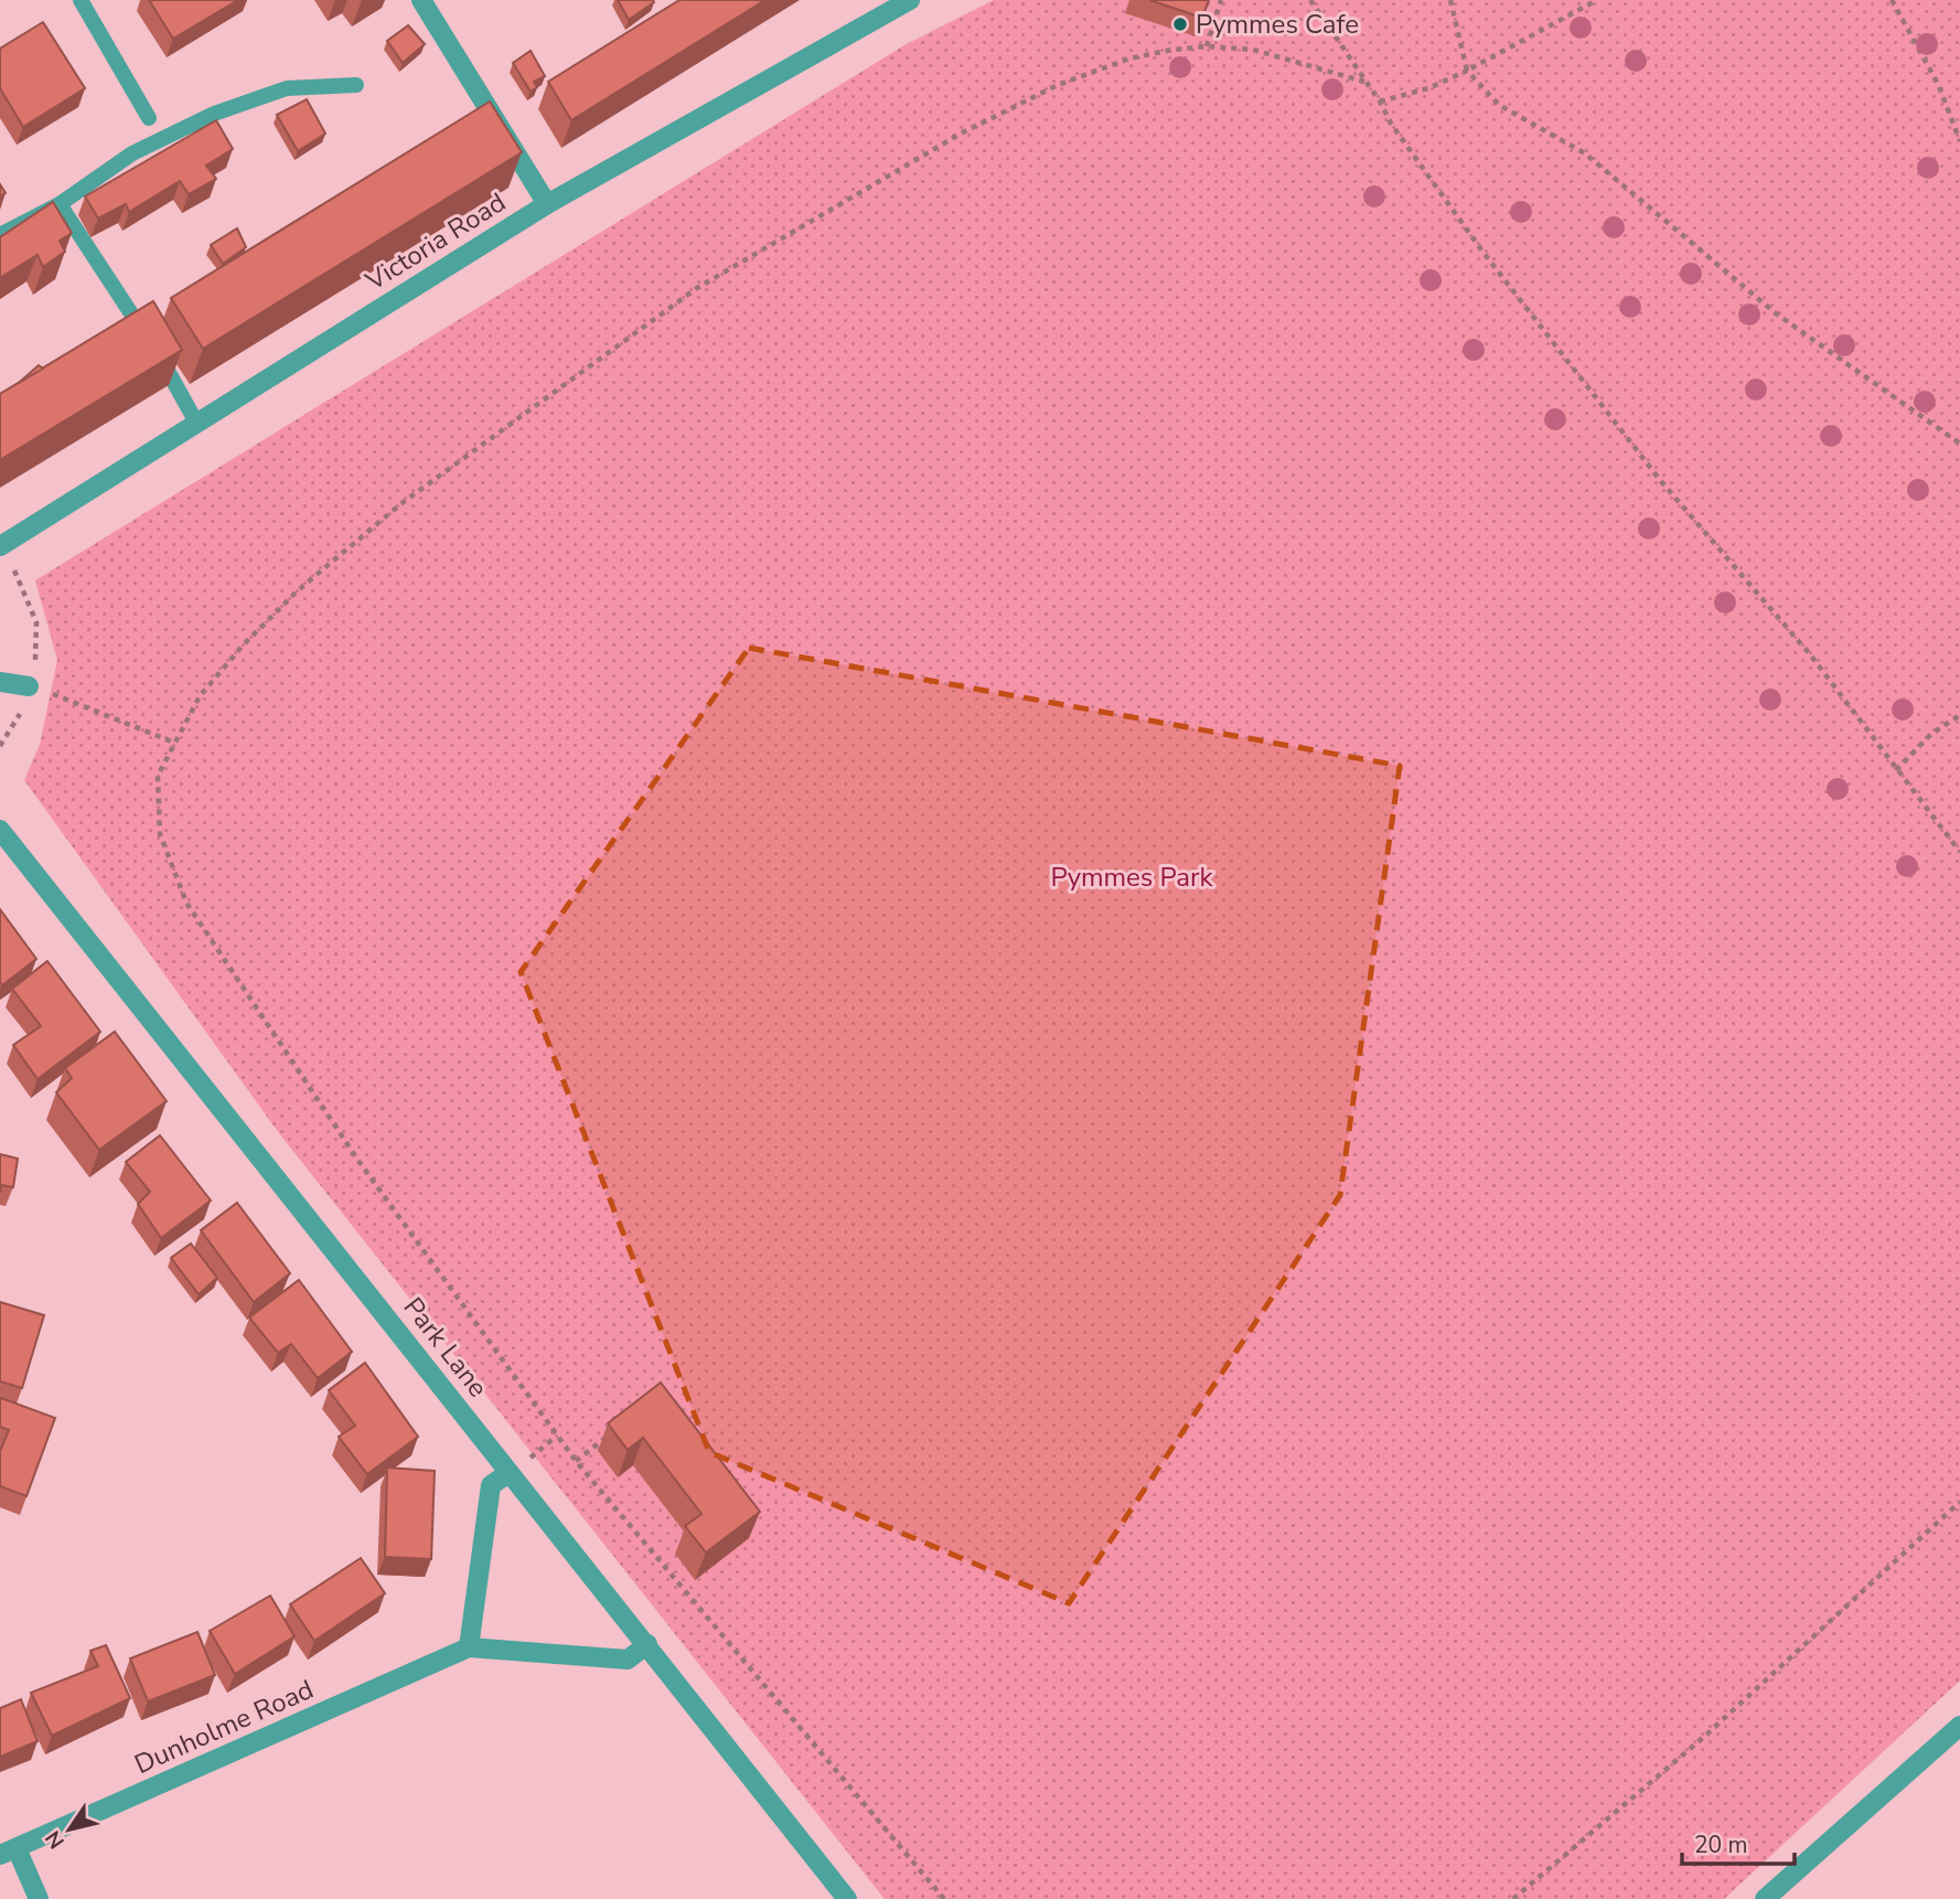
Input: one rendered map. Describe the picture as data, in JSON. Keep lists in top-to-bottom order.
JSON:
{
  "streets": {
    "street": ["Victoria Road", "Park Lane", "Dunholme Road"]
  },
  "crossings": [
    ["Park Lane", "Dunholme Road"]
  ],
  "parks": ["Pymmes Park"],
  "places": ["Pymmes Cafe"],
  "scale_bar": "20 m",
  "north": "bottom left"
}
